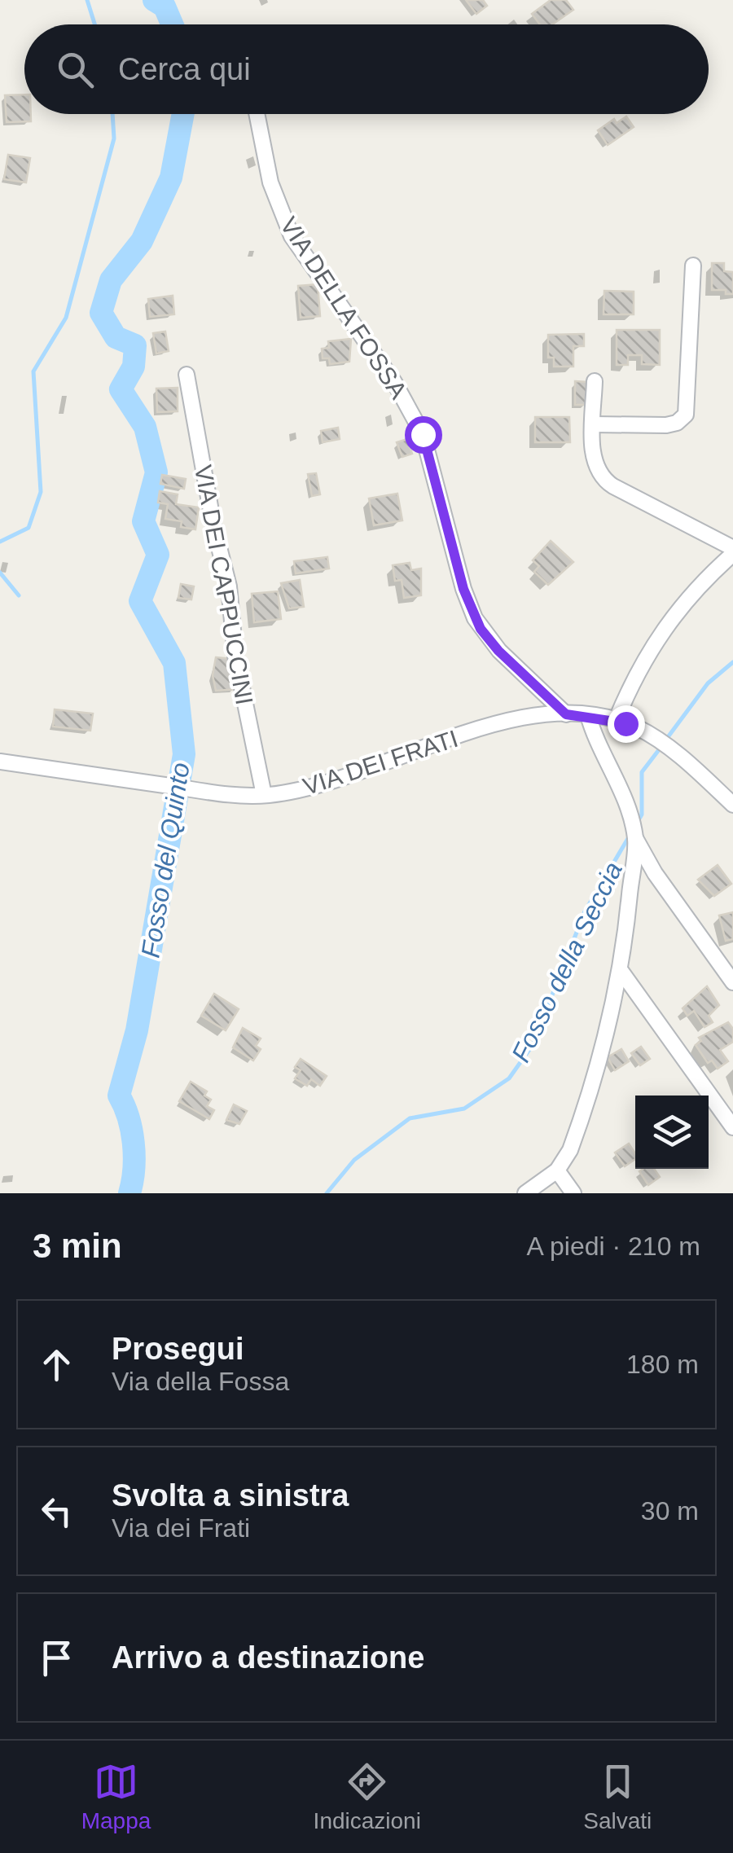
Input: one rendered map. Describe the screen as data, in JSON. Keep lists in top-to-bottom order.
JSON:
{
  "streets": {
    "street": ["VIA DELLA FOSSA", "VIA DEI CAPPUCCINI", "VIA DEI FRATI"]
  },
  "crossings": [
    ["VIA DELLA FOSSA", "VIA DEI FRATI"],
    ["VIA DEI CAPPUCCINI", "VIA DEI FRATI"]
  ],
  "water": ["Fosso del Quinto", "Fosso della Seccia"],
  "page": {
    "search": "Cerca qui",
    "heading": ["3 min", "A piedi · 210 m"],
    "list": [
      ["Prosegui", "Via della Fossa", "180 m"],
      ["Svolta a sinistra", "Via dei Frati", "30 m"],
      "Arrivo a destinazione"
    ],
    "nav": ["Mappa", "Indicazioni", "Salvati"]
  }
}
